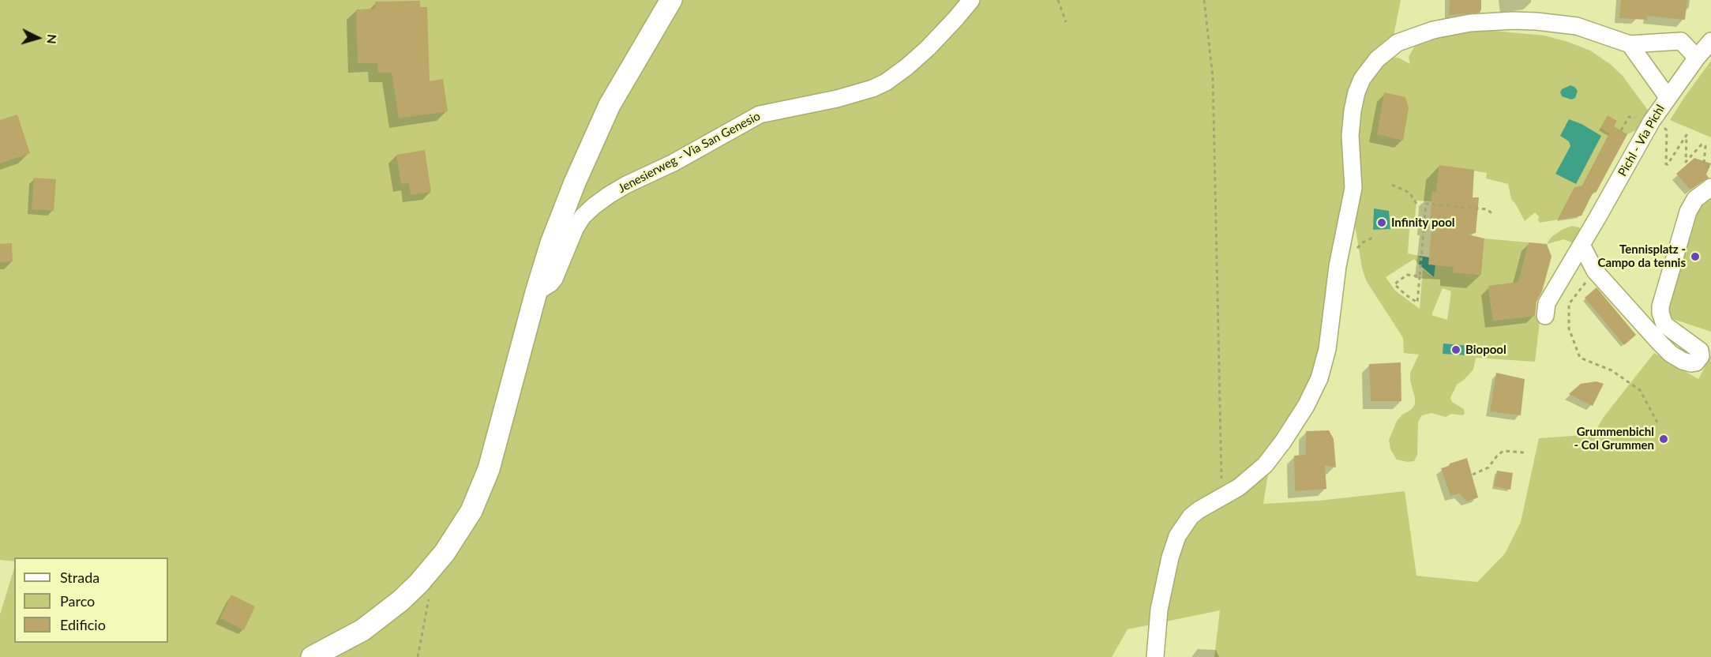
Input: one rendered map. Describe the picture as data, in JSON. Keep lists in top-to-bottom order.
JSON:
{
  "streets": {
    "street": ["Pichl - Via Pichl", "Jenesierweg - Via San Genesio"]
  },
  "places": [
    "Infinity pool",
    "Tennisplatz - Campo da tennis",
    "Biopool",
    "Grummenbichl - Col Grummen"
  ],
  "legend": ["Strada", "Parco", "Edificio"],
  "north": "right"
}
